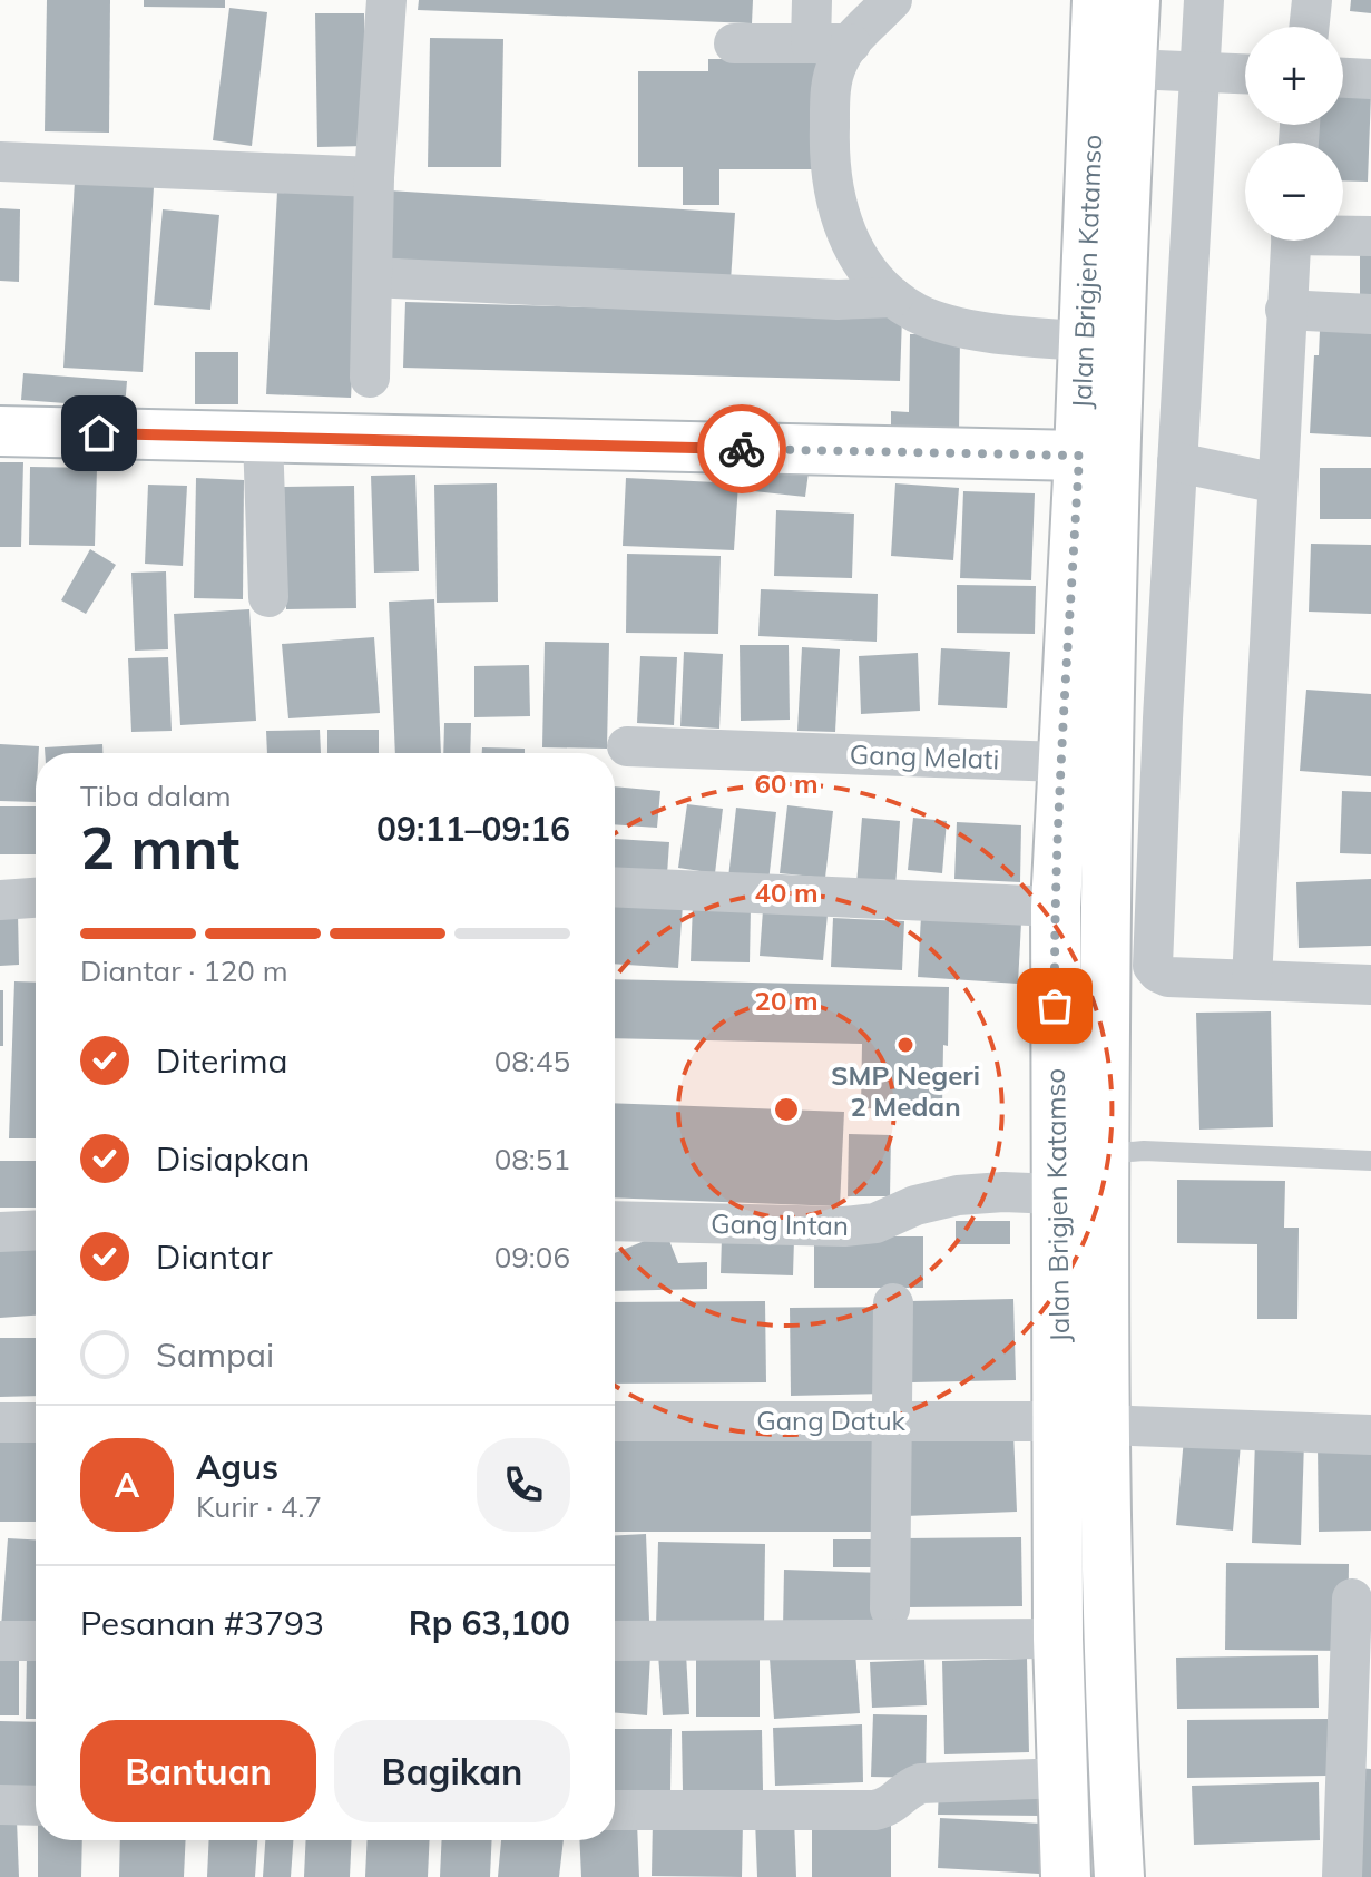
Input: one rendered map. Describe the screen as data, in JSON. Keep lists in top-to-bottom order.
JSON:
{
  "streets": {
    "main road": ["Jalan Brigjen Katamso"],
    "street": ["Gang Melati", "Gang Intan", "Gang Datuk"]
  },
  "crossings": [
    ["Jalan Brigjen Katamso", "Gang Melati"],
    ["Jalan Brigjen Katamso", "Gang Intan"],
    ["Jalan Brigjen Katamso", "Gang Datuk"]
  ],
  "places": ["SMP Negeri 2 Medan"],
  "page": {
    "map_buttons": ["+", "−"],
    "heading": ["2 mnt", "Tiba dalam", "09:11–09:16"],
    "panel": [
      "Agus",
      "Kurir · 4.7",
      "Pesanan #3793",
      "Rp 63,100"
    ],
    "bar": "Diantar · 120 m",
    "list": [
      ["Diterima", "08:45"],
      ["Disiapkan", "08:51"],
      ["Diantar", "09:06"],
      "Sampai"
    ],
    "round": "A",
    "buttons": ["Bantuan", "Bagikan"]
  },
  "rings": ["60 m", "40 m", "20 m"]
}
